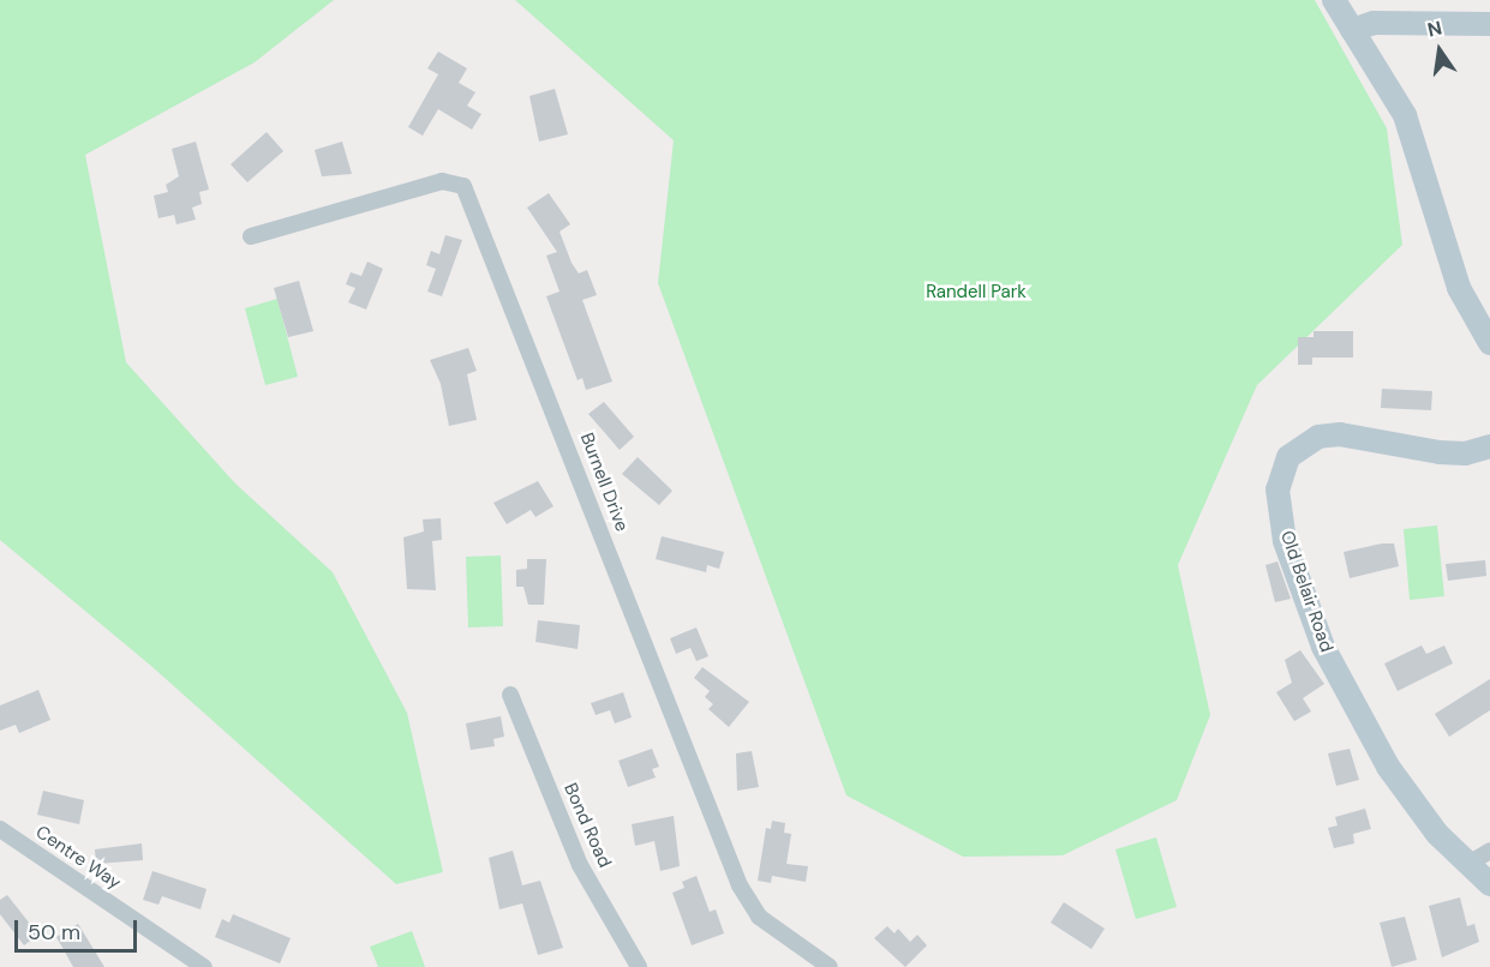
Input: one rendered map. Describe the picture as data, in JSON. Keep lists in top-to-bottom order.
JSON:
{
  "streets": {
    "main road": ["Old Belair Road"],
    "street": ["Burnell Drive", "Bond Road", "Centre Way"]
  },
  "parks": ["Randell Park"],
  "scale_bar": "50 m",
  "north": "top"
}
